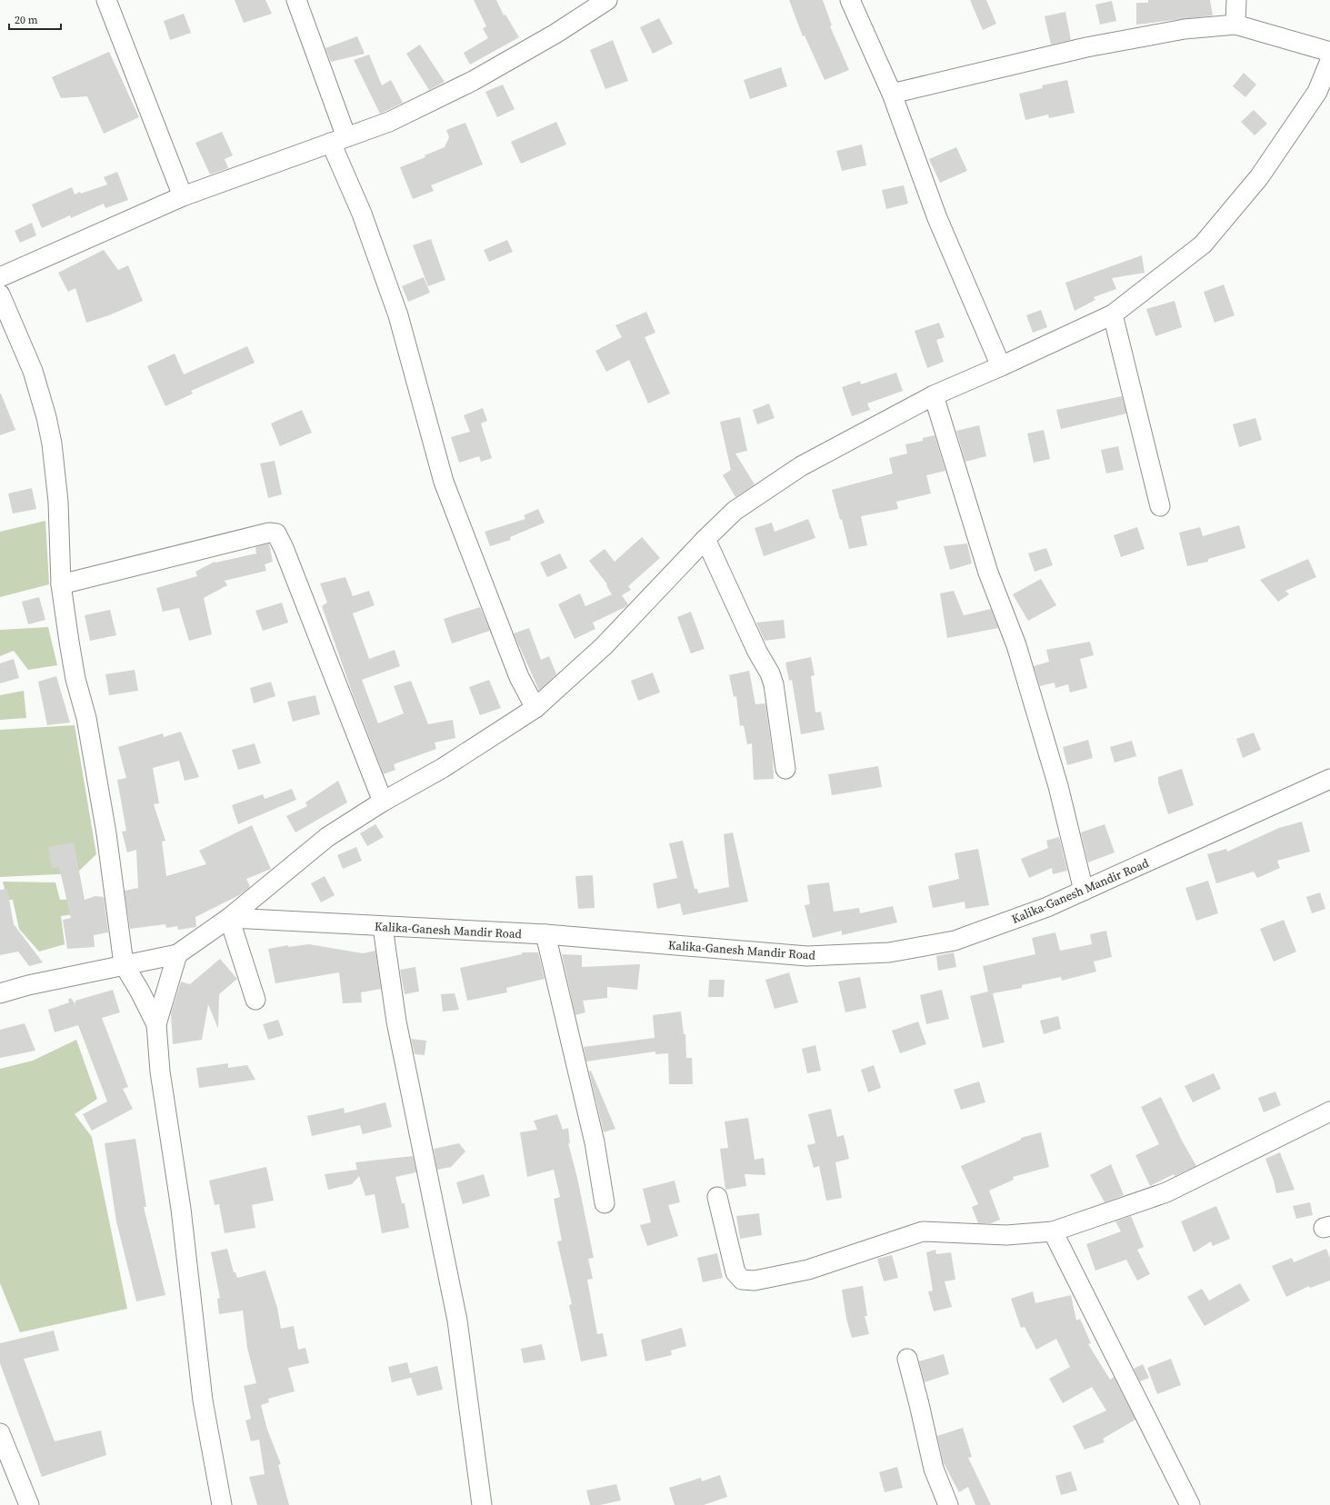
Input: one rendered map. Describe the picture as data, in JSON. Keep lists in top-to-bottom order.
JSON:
{
  "streets": {
    "street": ["Kalika-Ganesh Mandir Road"]
  },
  "scale_bar": "20 m"
}
